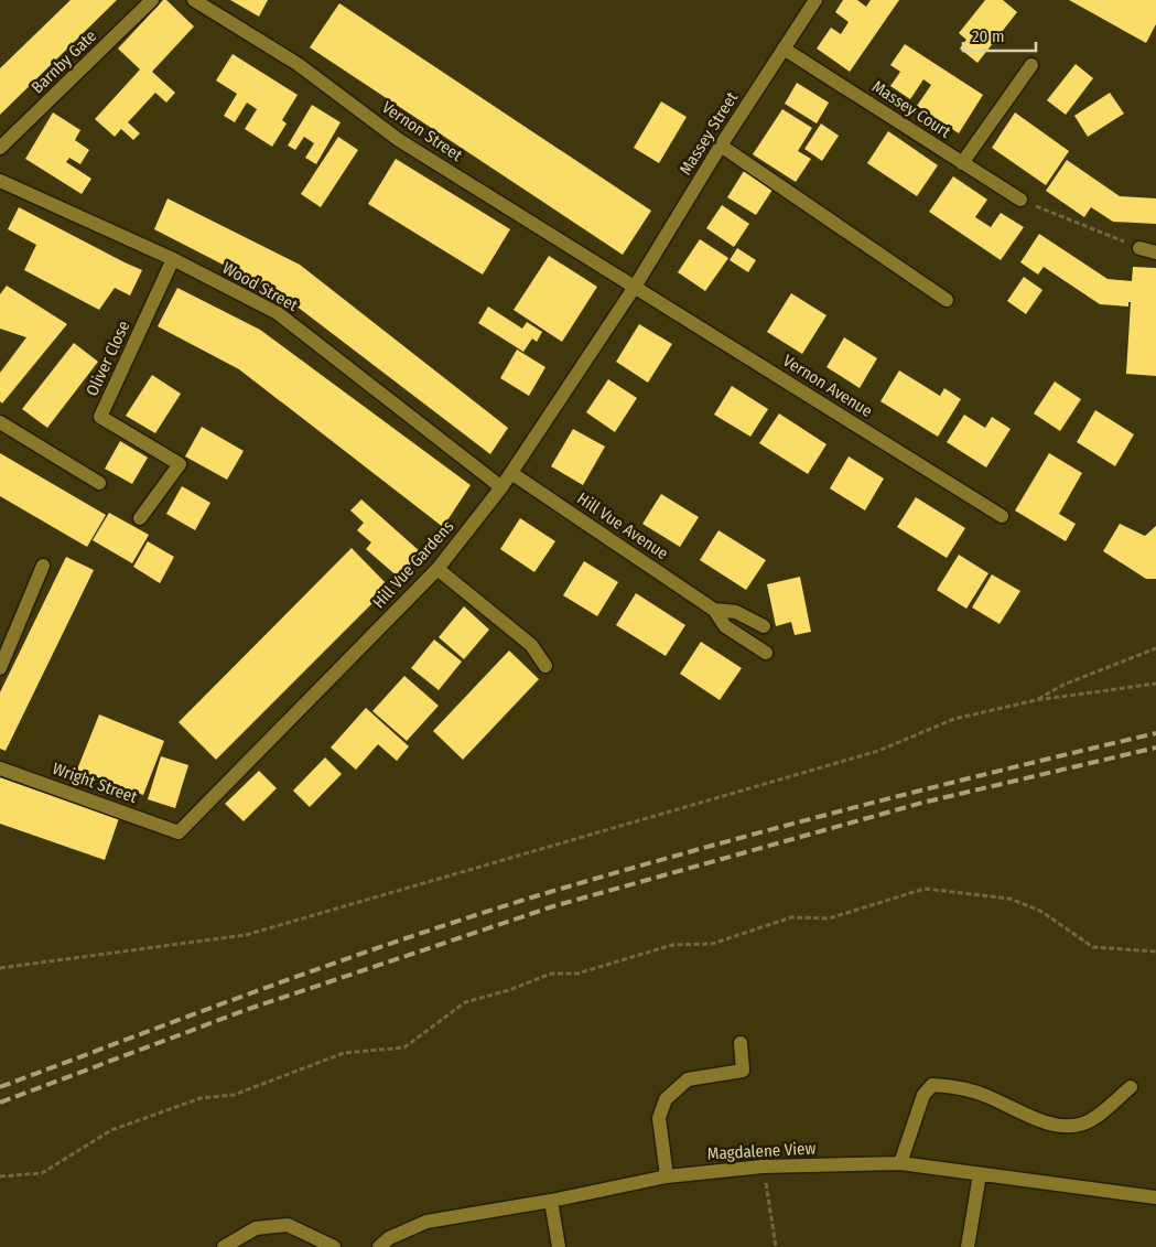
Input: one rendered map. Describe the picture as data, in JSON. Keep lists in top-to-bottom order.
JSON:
{
  "streets": {
    "street": [
      "Barnby Gate",
      "Massey Court",
      "Vernon Street",
      "Massey Street",
      "Wood Street",
      "Oliver Close",
      "Vernon Avenue",
      "Hill Vue Avenue",
      "Hill Vue Gardens",
      "Wright Street",
      "Magdalene View"
    ]
  },
  "crossings": [
    ["Massey Court", "Massey Street"],
    ["Vernon Street", "Massey Street"],
    ["Vernon Street", "Vernon Avenue"],
    ["Vernon Street", "Hill Vue Gardens"],
    ["Massey Street", "Vernon Avenue"],
    ["Massey Street", "Hill Vue Gardens"],
    ["Wood Street", "Oliver Close"],
    ["Wood Street", "Hill Vue Gardens"],
    ["Vernon Avenue", "Hill Vue Gardens"],
    ["Hill Vue Avenue", "Hill Vue Gardens"],
    ["Hill Vue Gardens", "Wright Street"]
  ],
  "scale_bar": "20 m"
}
